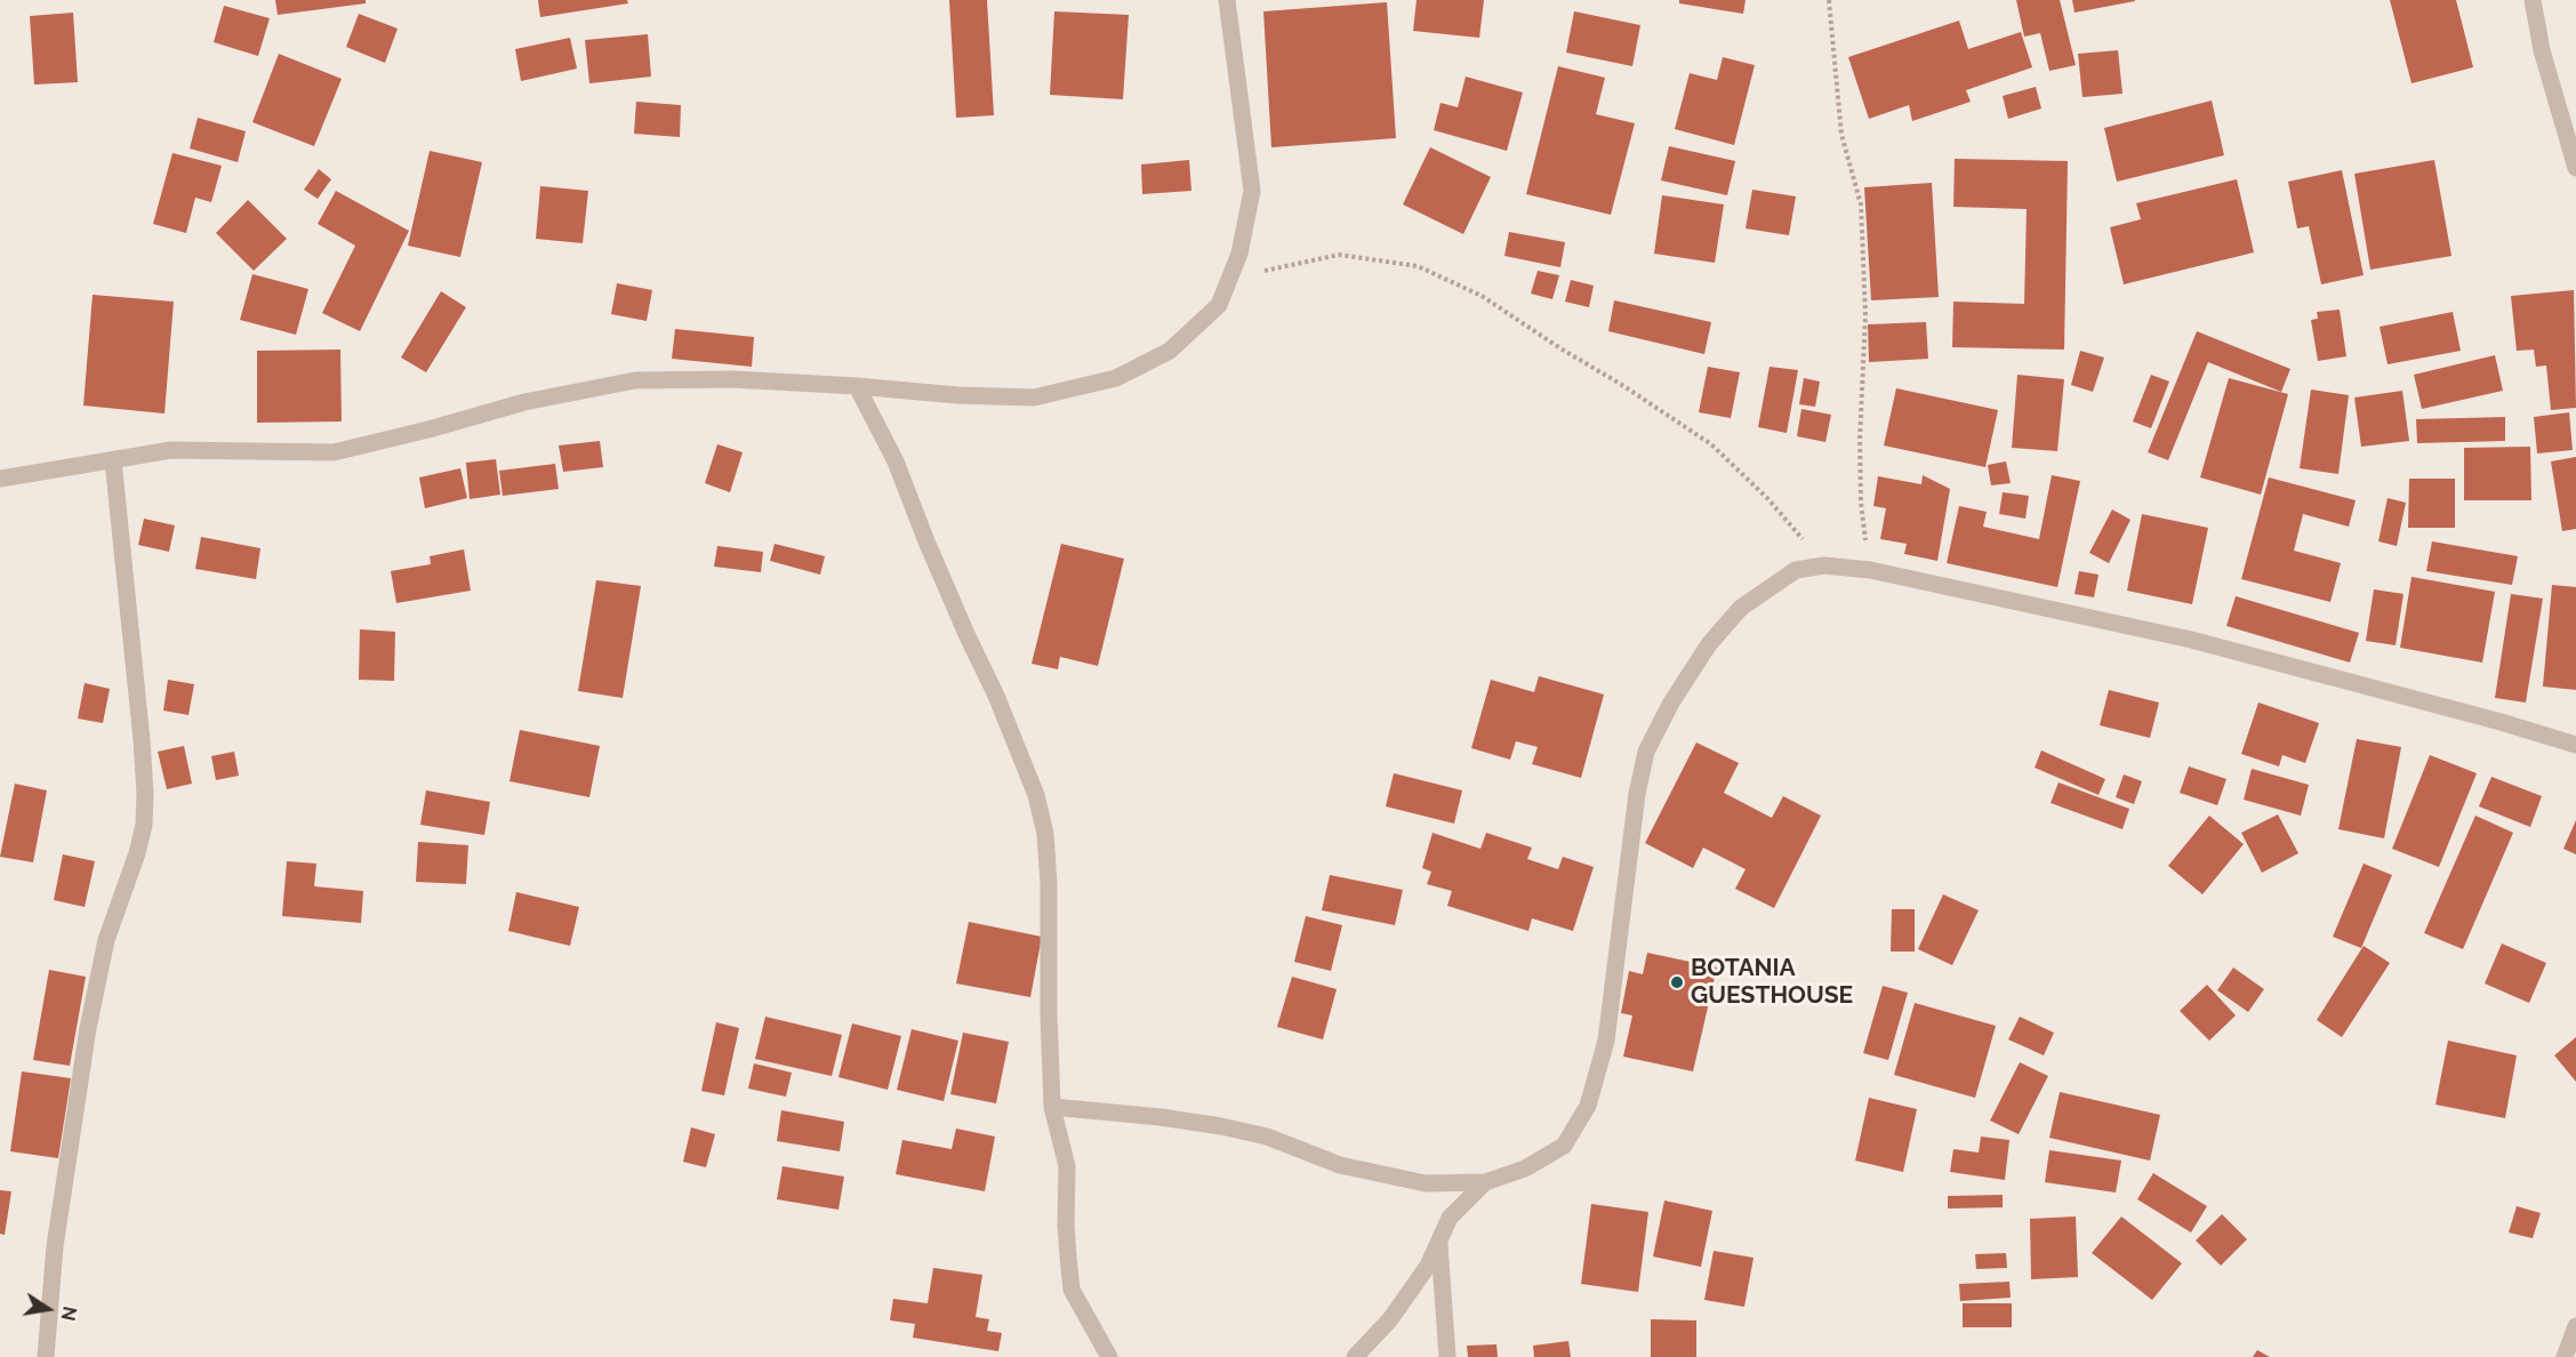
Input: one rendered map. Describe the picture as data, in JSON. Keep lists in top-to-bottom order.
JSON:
{
  "places": ["BOTANIA GUESTHOUSE"],
  "north": "right"
}
